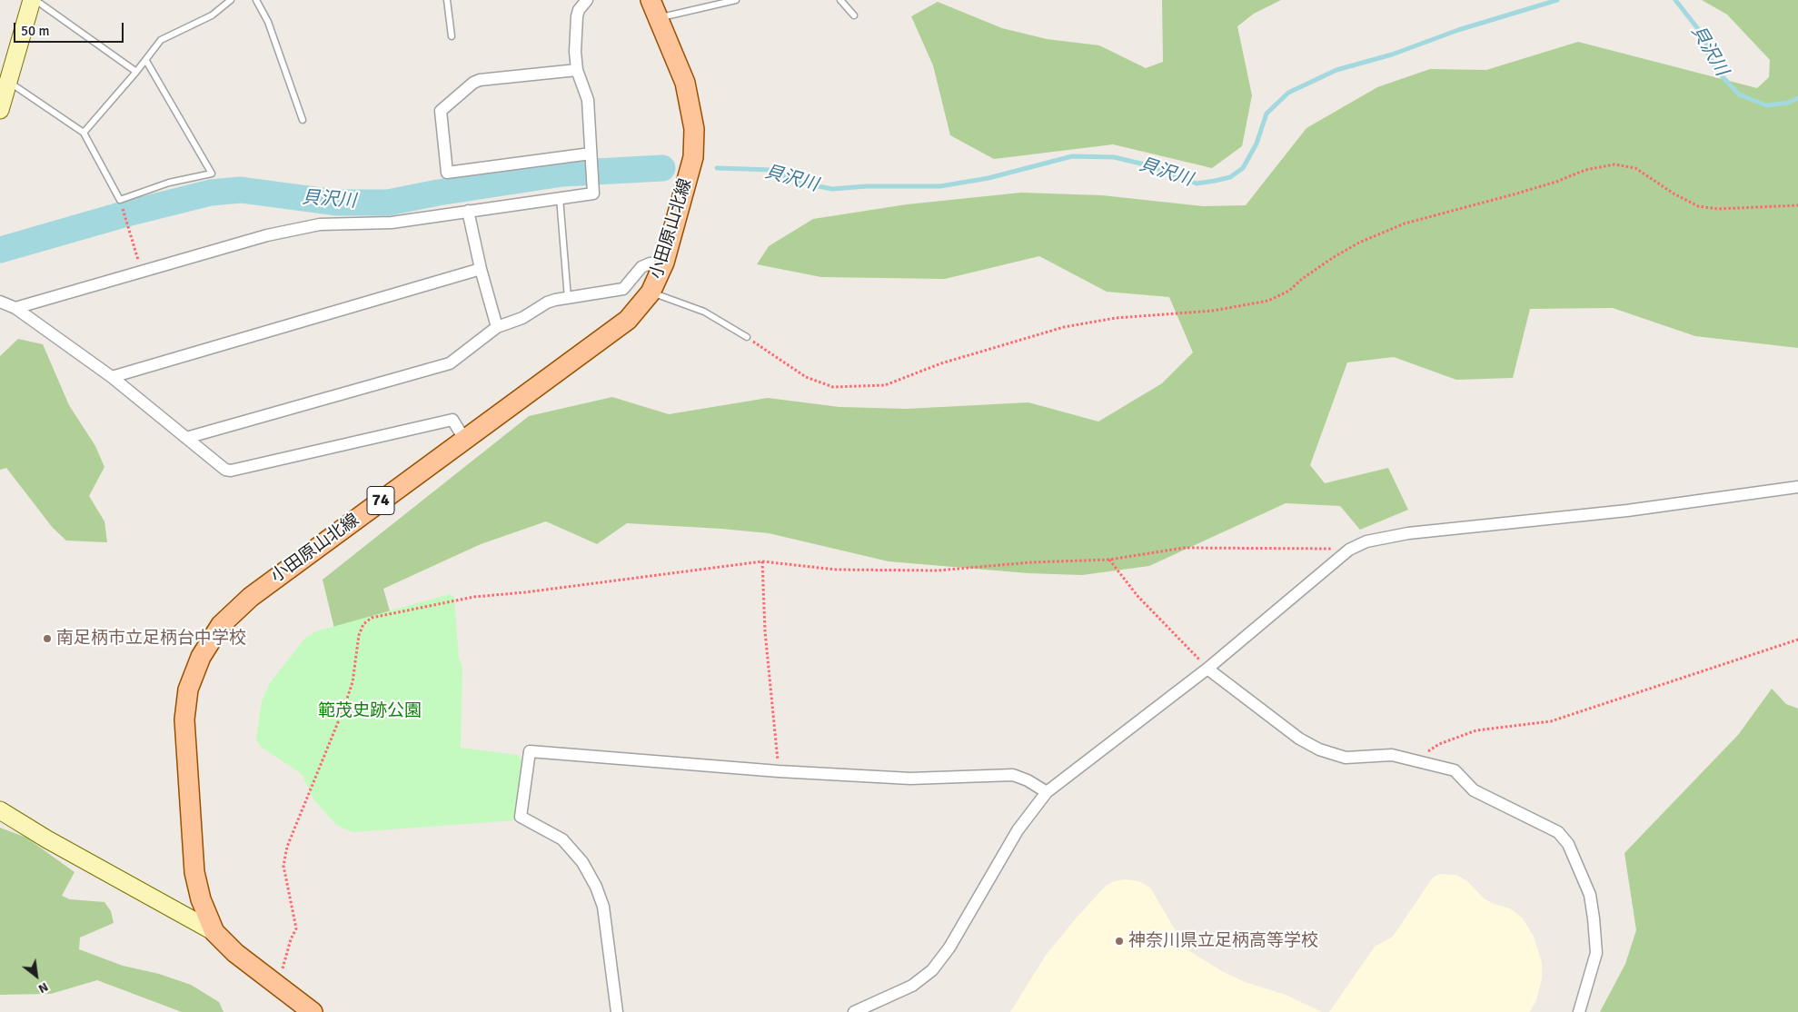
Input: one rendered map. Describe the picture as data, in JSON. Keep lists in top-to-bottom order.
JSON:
{
  "streets": {
    "main road": ["小田原山北線", "74"]
  },
  "water": ["貝沢川"],
  "parks": ["範茂史跡公園"],
  "places": ["南足柄市立足柄台中学校", "神奈川県立足柄高等学校"],
  "scale_bar": "50 m",
  "north": "bottom right"
}
